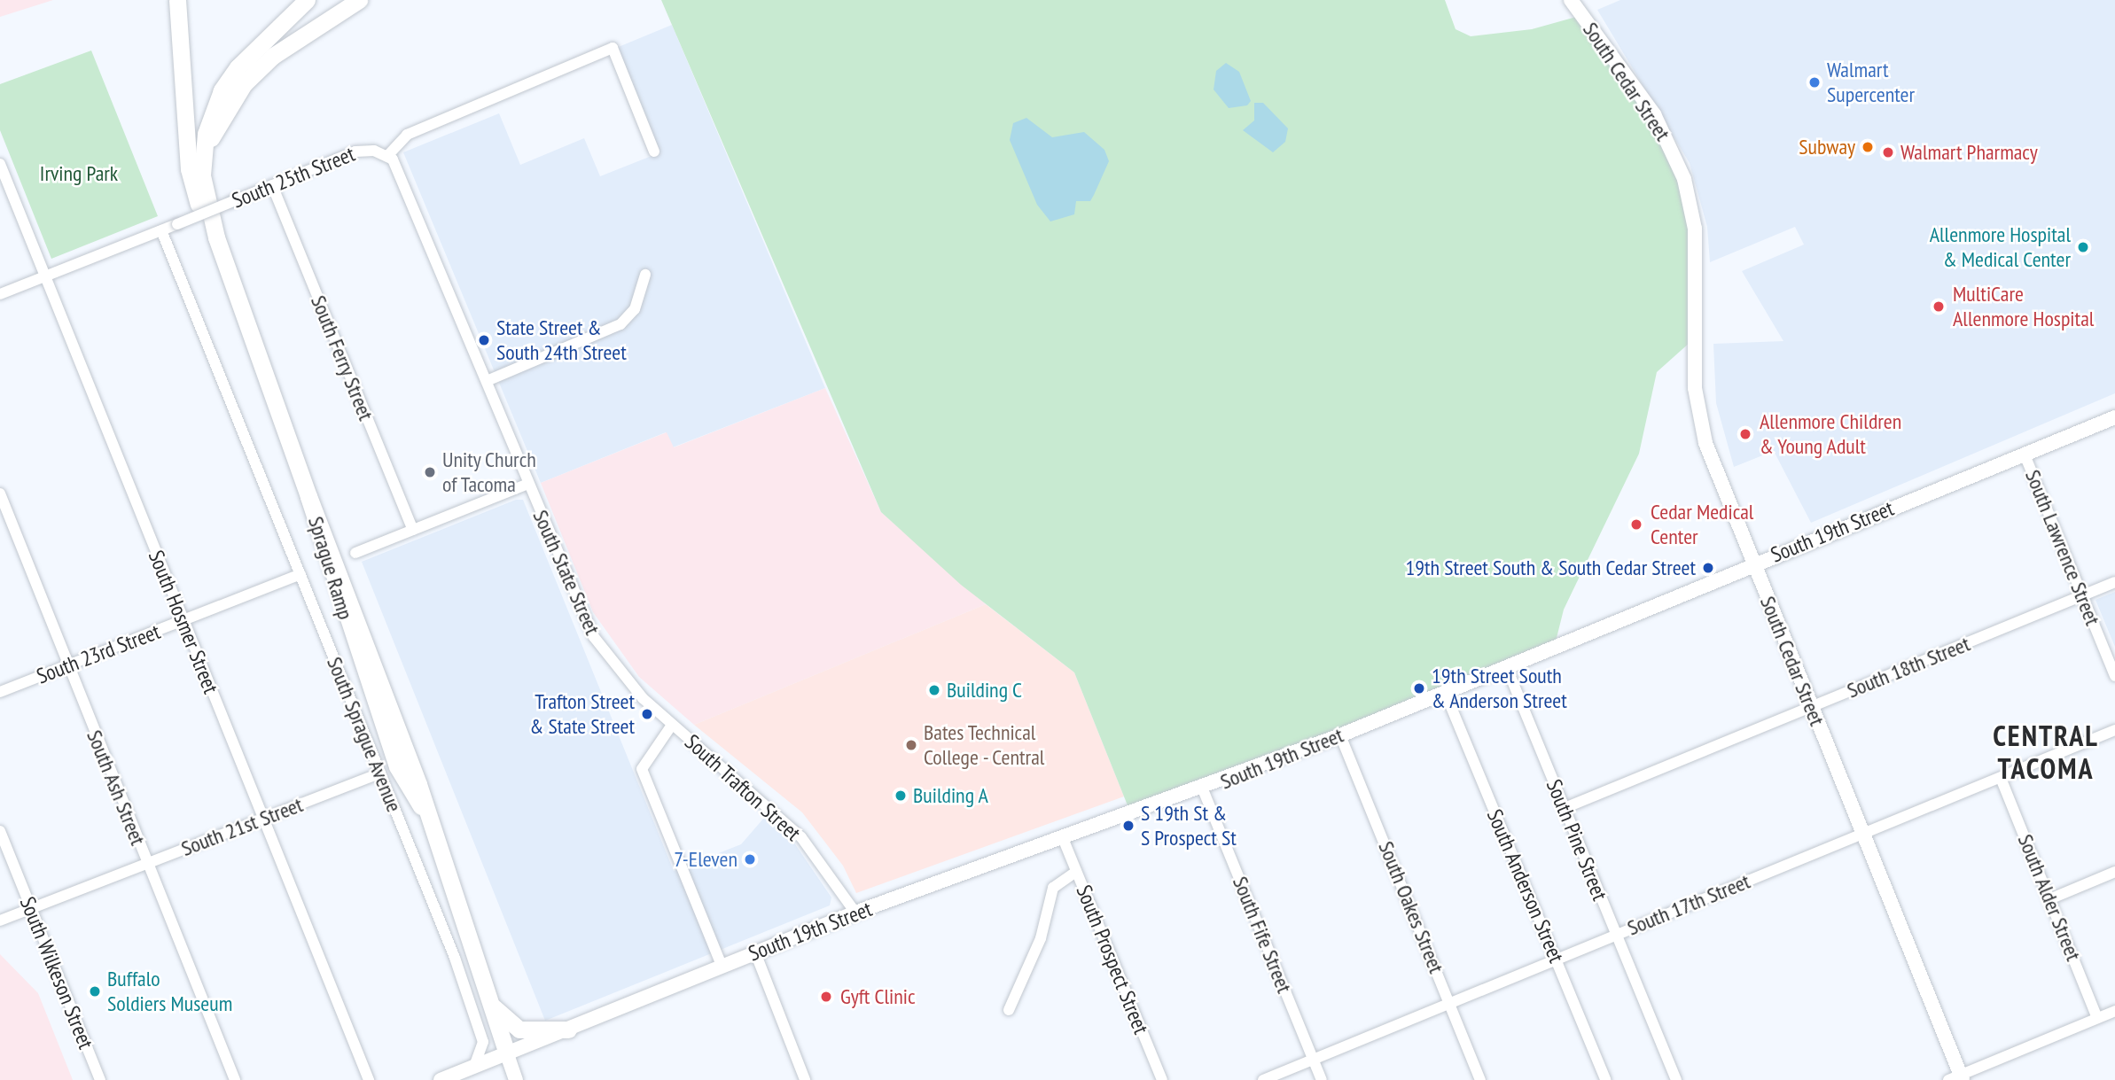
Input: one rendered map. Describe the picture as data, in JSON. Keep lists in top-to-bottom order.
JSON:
{
  "streets": {
    "highway": ["Sprague Ramp"],
    "main road": ["South Cedar Street", "South 19th Street"],
    "street": [
      "South 25th Street",
      "South Ferry Street",
      "South Lawrence Street",
      "South State Street",
      "South Hosmer Street",
      "South 23rd Street",
      "South 18th Street",
      "South Sprague Avenue",
      "South Ash Street",
      "South Trafton Street",
      "South 21st Street",
      "South Pine Street",
      "South Anderson Street",
      "South Alder Street",
      "South 17th Street",
      "South Oakes Street",
      "South Fife Street",
      "South Prospect Street",
      "South Wilkeson Street"
    ]
  },
  "crossings": [
    ["South Cedar Street", "South 19th Street"],
    ["South Cedar Street", "South 18th Street"],
    ["South Cedar Street", "South 17th Street"],
    ["South 25th Street", "South Ferry Street"],
    ["South 25th Street", "South State Street"],
    ["South 25th Street", "South Hosmer Street"],
    ["South 25th Street", "South Sprague Avenue"],
    ["South 19th Street", "South Lawrence Street"],
    ["South 19th Street", "Sprague Ramp"],
    ["South 19th Street", "South Sprague Avenue"],
    ["South 19th Street", "South Trafton Street"],
    ["South 19th Street", "South Pine Street"],
    ["South 19th Street", "South Anderson Street"],
    ["South 19th Street", "South Oakes Street"],
    ["South 19th Street", "South Fife Street"],
    ["South 19th Street", "South Prospect Street"],
    ["South Lawrence Street", "South 18th Street"],
    ["South State Street", "South Trafton Street"],
    ["South Hosmer Street", "South 23rd Street"],
    ["South Hosmer Street", "South 21st Street"],
    ["South 23rd Street", "South Sprague Avenue"],
    ["South 23rd Street", "South Ash Street"],
    ["South 18th Street", "South Pine Street"],
    ["South Sprague Avenue", "South 21st Street"],
    ["South Ash Street", "South 21st Street"],
    ["South 21st Street", "South Wilkeson Street"],
    ["South Pine Street", "South 17th Street"],
    ["South Anderson Street", "South 17th Street"],
    ["South Alder Street", "South 17th Street"],
    ["South 17th Street", "South Oakes Street"],
    ["South 17th Street", "South Fife Street"]
  ],
  "districts": ["CENTRAL TACOMA"],
  "parks": ["Irving Park"],
  "places": [
    "Walmart Supercenter",
    "Subway",
    "Walmart Pharmacy",
    "Allenmore Hospital & Medical Center",
    "MultiCare Allenmore Hospital",
    "State Street & South 24th Street",
    "Allenmore Children & Young Adult",
    "Unity Church of Tacoma",
    "Cedar Medical Center",
    "19th Street South & South Cedar Street",
    "19th Street South & Anderson Street",
    "Building C",
    "Trafton Street & State Street",
    "Bates Technical College - Central",
    "Building A",
    "S 19th St & S Prospect St",
    "7-Eleven",
    "Buffalo Soldiers Museum",
    "Gyft Clinic"
  ]
}
